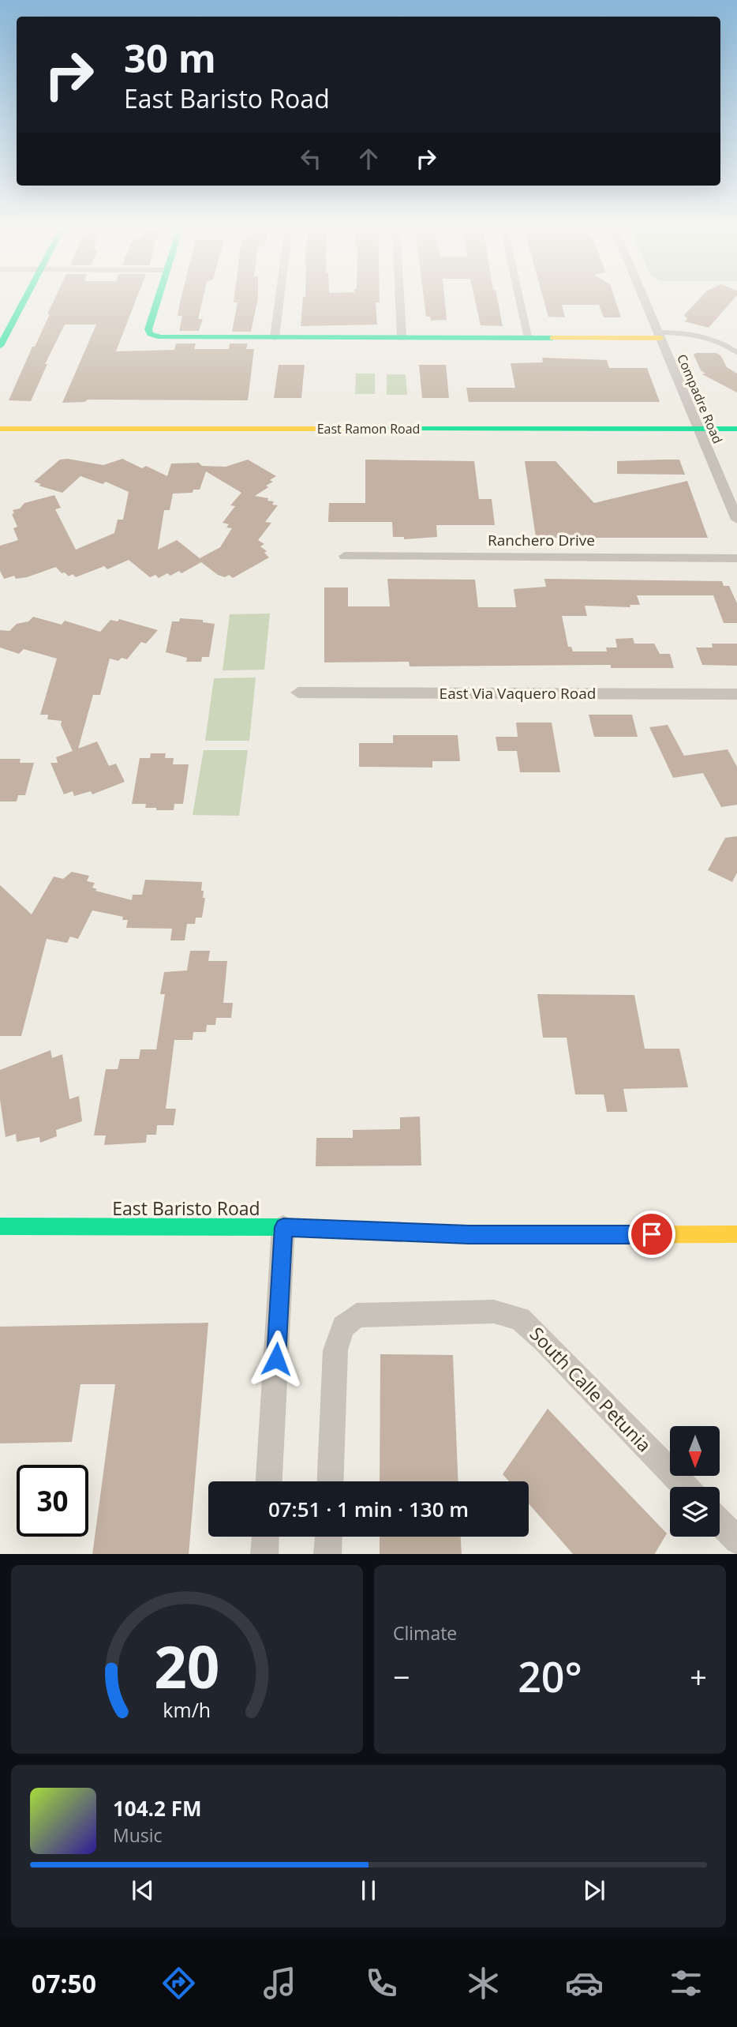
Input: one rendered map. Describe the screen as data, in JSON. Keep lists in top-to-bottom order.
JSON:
{
  "streets": {
    "street": [
      "Compadre Road",
      "East Ramon Road",
      "Ranchero Drive",
      "East Via Vaquero Road",
      "East Baristo Road",
      "South Calle Petunia"
    ]
  },
  "crossings": [
    ["Compadre Road", "East Ramon Road"]
  ],
  "north": "bottom",
  "page": {
    "turn": ["30 m", "East Baristo Road"],
    "limit": "30",
    "trip": "07:51 · 1 min · 130 m",
    "tile": "Climate",
    "heat": ["−", "20°", "+"],
    "song": ["104.2 FM", "Music"],
    "tabs": "07:50",
    "gauge": ["20", "km/h"]
  }
}
